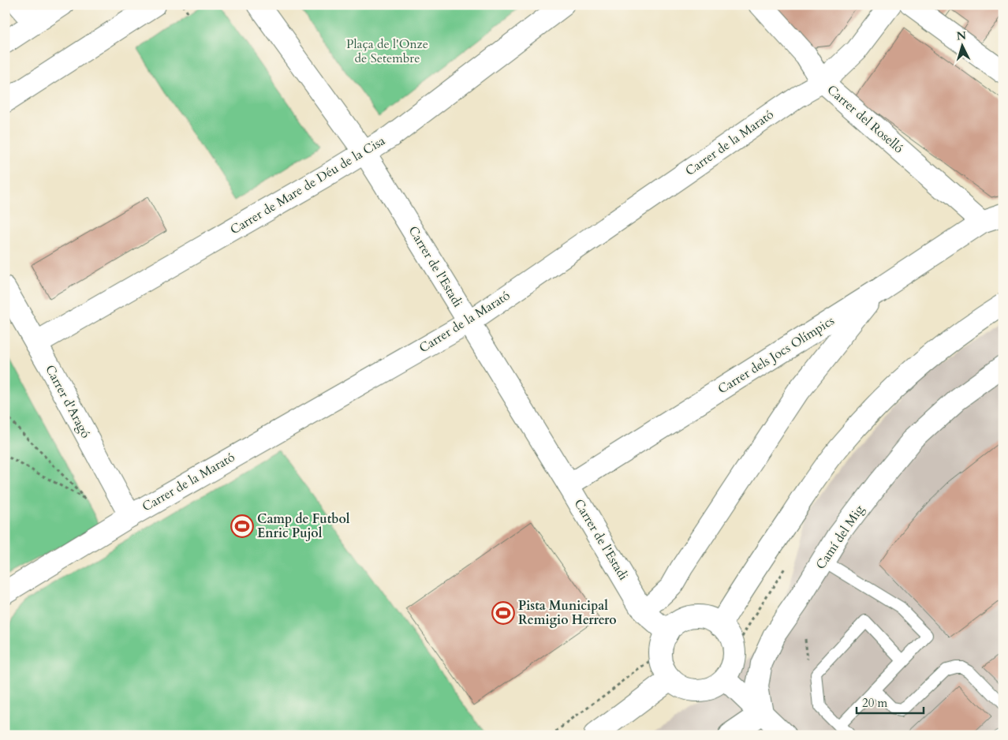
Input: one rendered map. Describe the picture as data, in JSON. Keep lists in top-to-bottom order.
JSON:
{
  "streets": {
    "street": [
      "Carrer del Roselló",
      "Carrer de la Marató",
      "Carrer de Mare de Déu de la Cisa",
      "Carrer de l'Estadi",
      "Carrer dels Jocs Olímpics",
      "Carrer d'Aragó",
      "Camí del Mig"
    ]
  },
  "crossings": [
    ["Carrer del Roselló", "Carrer de la Marató"],
    ["Carrer del Roselló", "Carrer dels Jocs Olímpics"],
    ["Carrer de la Marató", "Carrer de l'Estadi"],
    ["Carrer de la Marató", "Carrer d'Aragó"],
    ["Carrer de Mare de Déu de la Cisa", "Carrer de l'Estadi"],
    ["Carrer de Mare de Déu de la Cisa", "Carrer d'Aragó"],
    ["Carrer de l'Estadi", "Carrer dels Jocs Olímpics"]
  ],
  "parks": ["Plaça de l'Onze de Setembre"],
  "places": {
    "sports": ["Camp de Futbol Enric Pujol", "Pista Municipal Remigio Herrero"]
  },
  "scale_bar": "20 m",
  "north": "top"
}
